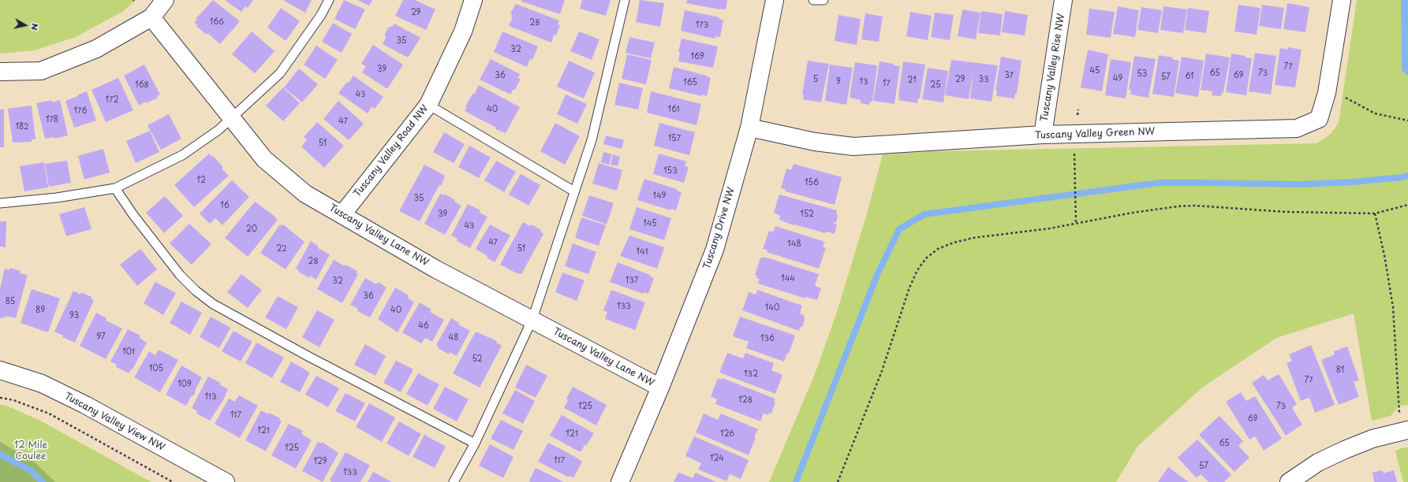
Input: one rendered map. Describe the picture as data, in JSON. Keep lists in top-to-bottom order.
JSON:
{
  "streets": {
    "street": [
      "Tuscany Valley Rise NW",
      "Tuscany Valley Green NW",
      "Tuscany Valley Road NW",
      "Tuscany Drive NW",
      "Tuscany Valley Lane NW",
      "Tuscany Valley View NW"
    ]
  },
  "crossings": [
    ["Tuscany Valley Rise NW", "Tuscany Valley Green NW"],
    ["Tuscany Valley Green NW", "Tuscany Drive NW"],
    ["Tuscany Valley Road NW", "Tuscany Valley Lane NW"],
    ["Tuscany Drive NW", "Tuscany Valley Lane NW"]
  ],
  "parks": ["12 Mile Coulee"],
  "house_numbers": [
    "29",
    "166",
    "28",
    "173",
    "35",
    "32",
    "169",
    "77",
    "39",
    "45",
    "65",
    "73",
    "53",
    "36",
    "37",
    "69",
    "61",
    "57",
    "49",
    "5",
    "29",
    "33",
    "21",
    "9",
    "13",
    "165",
    "17",
    "168",
    "25",
    "43",
    "172",
    "40",
    "161",
    "176",
    "178",
    "47",
    "182",
    "157",
    "51",
    "153",
    "12",
    "156",
    "149",
    "35",
    "16",
    "39",
    "152",
    "145",
    "43",
    "20",
    "47",
    "148",
    "22",
    "51",
    "141",
    "28",
    "144",
    "137",
    "32",
    "36",
    "85",
    "133",
    "140",
    "89",
    "40",
    "93",
    "46",
    "97",
    "48",
    "136",
    "101",
    "52",
    "105",
    "81",
    "132",
    "77",
    "109",
    "113",
    "128",
    "125",
    "73",
    "117",
    "69",
    "121",
    "121",
    "126",
    "65",
    "125",
    "124",
    "117",
    "129",
    "57",
    "133"
  ],
  "north": "right"
}
